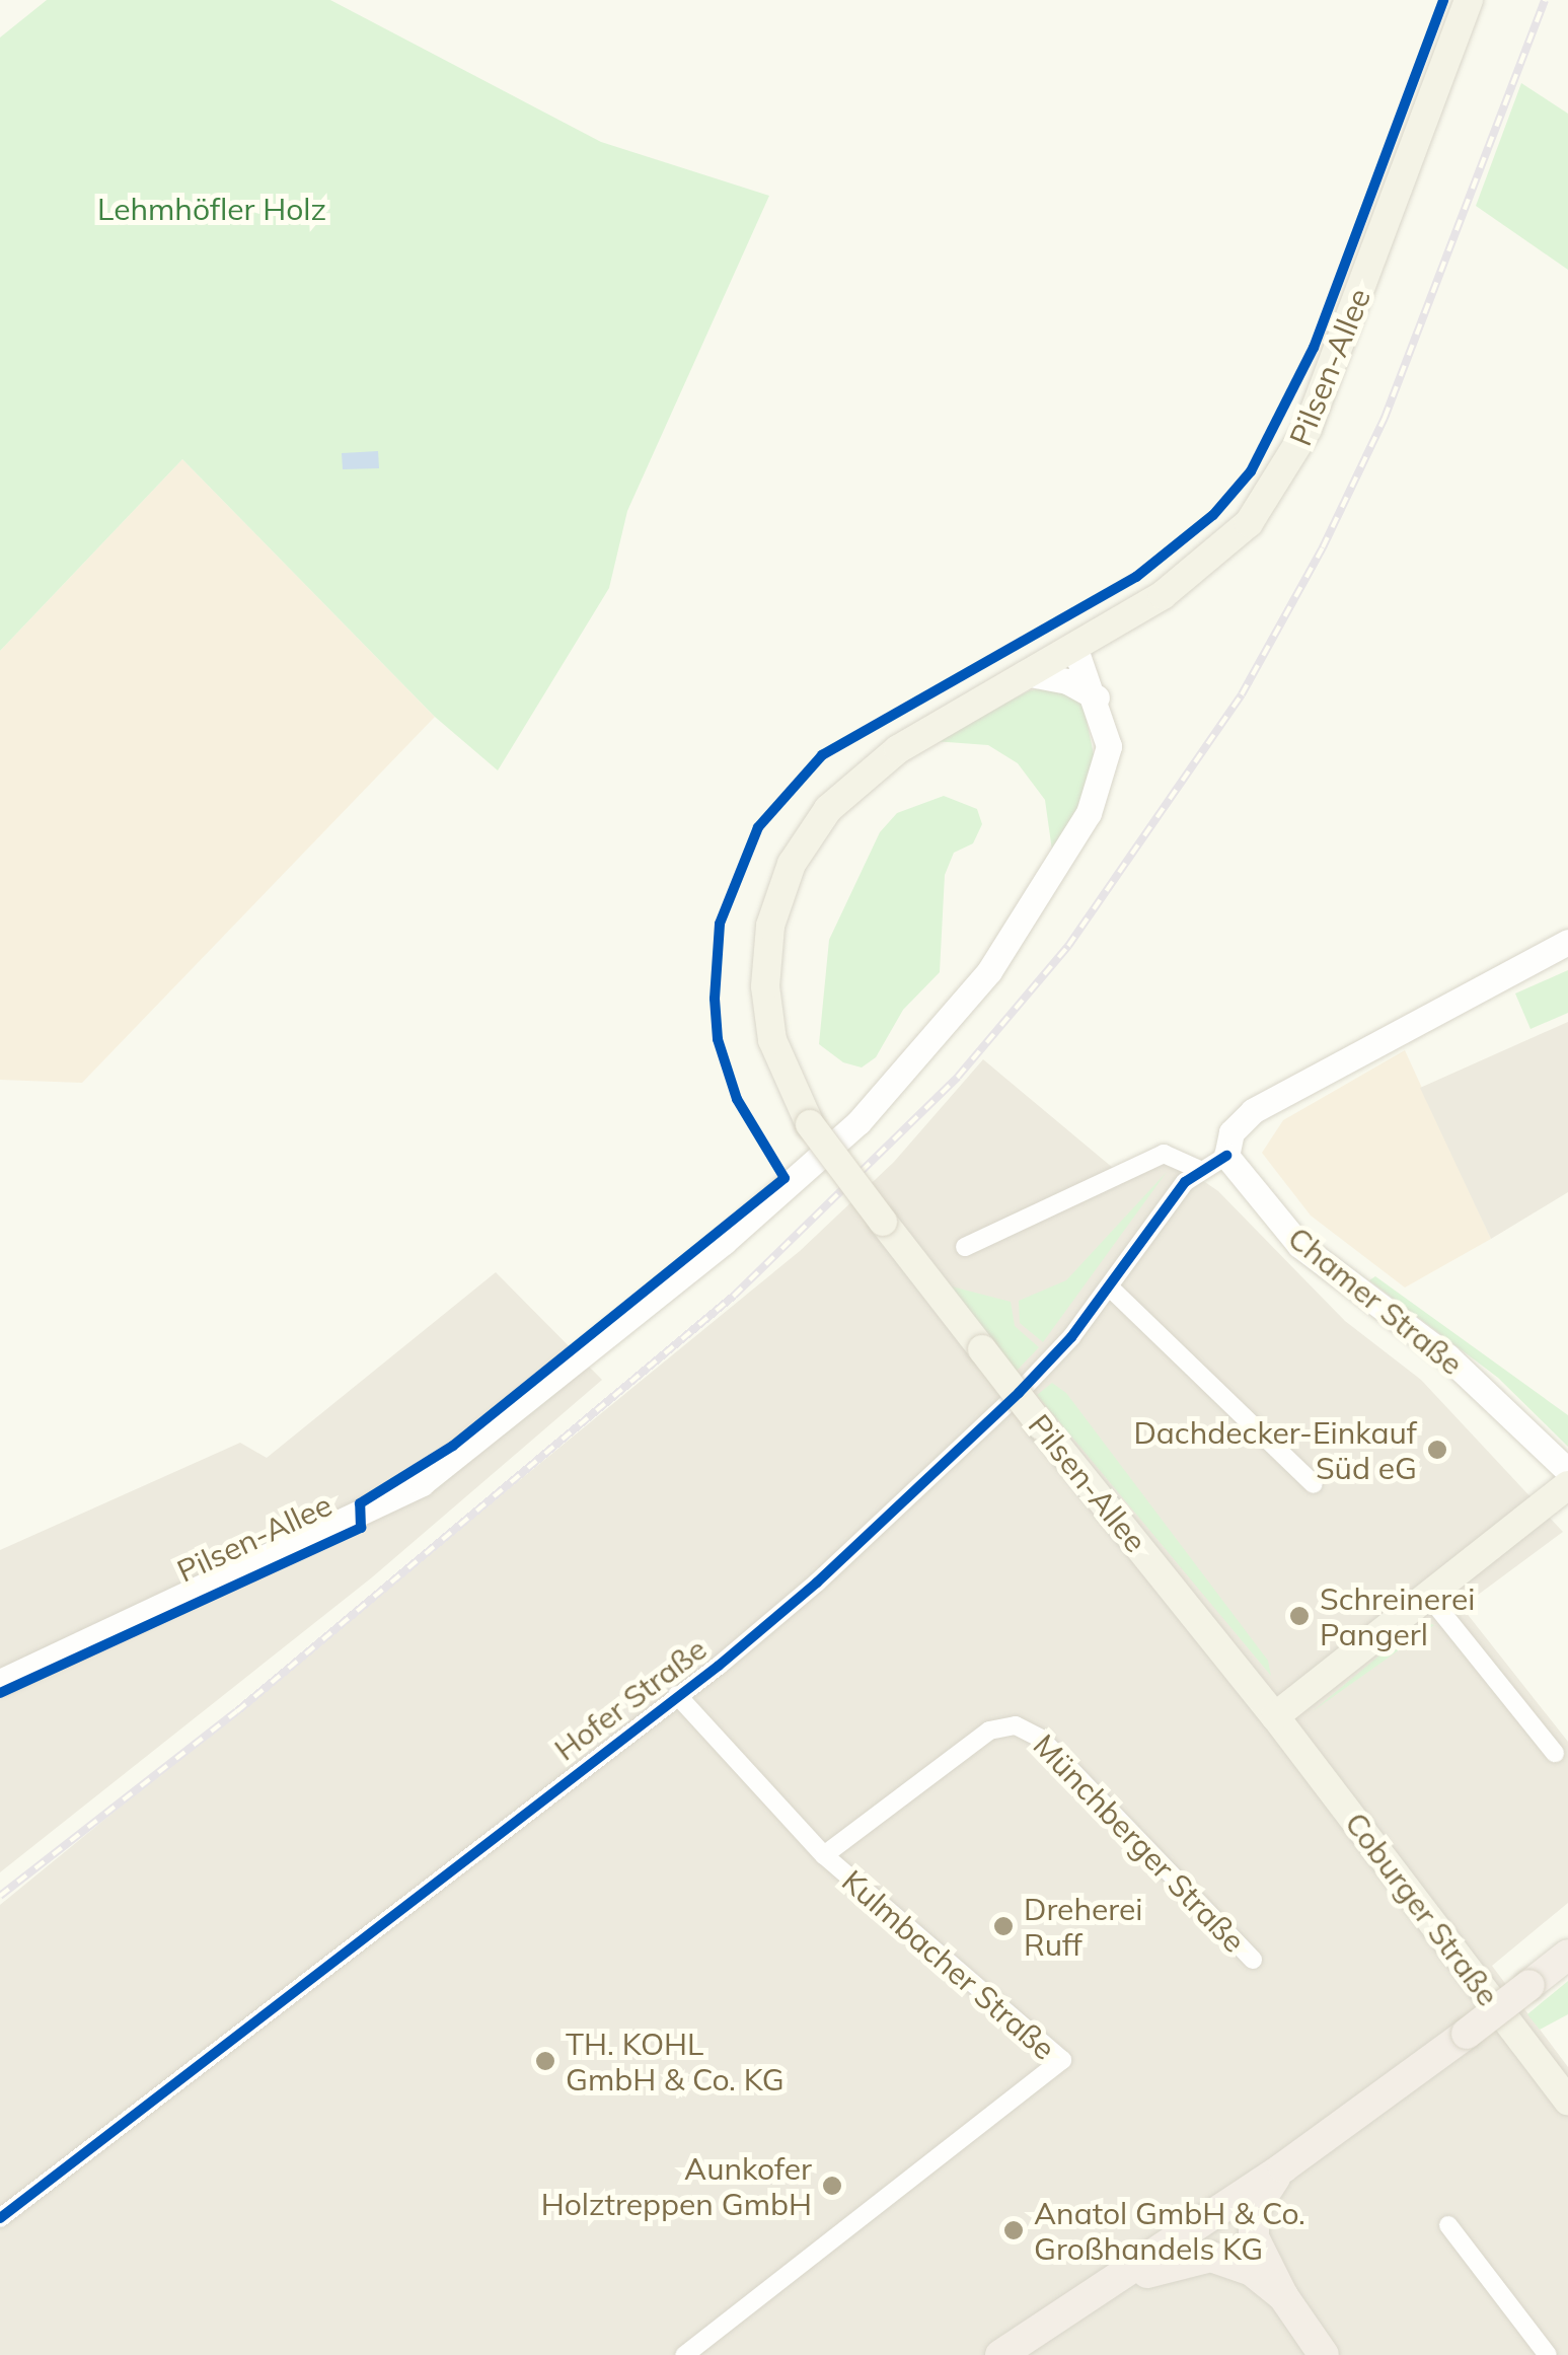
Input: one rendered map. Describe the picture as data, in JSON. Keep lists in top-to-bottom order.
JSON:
{
  "streets": {
    "main road": ["Pilsen-Allee", "Coburger Straße"],
    "street": [
      "Chamer Straße",
      "Hofer Straße",
      "Münchberger Straße",
      "Kulmbacher Straße"
    ]
  },
  "crossings": [
    ["Pilsen-Allee", "Coburger Straße"],
    ["Hofer Straße", "Kulmbacher Straße"],
    ["Münchberger Straße", "Kulmbacher Straße"]
  ],
  "parks": ["Lehmhöfler Holz"],
  "places": [
    "Dachdecker-Einkauf Süd eG",
    "Schreinerei Pangerl",
    "Dreherei Ruff",
    "TH. KOHL GmbH & Co. KG",
    "Aunkofer Holztreppen GmbH",
    "Anatol GmbH & Co. Großhandels KG"
  ]
}
